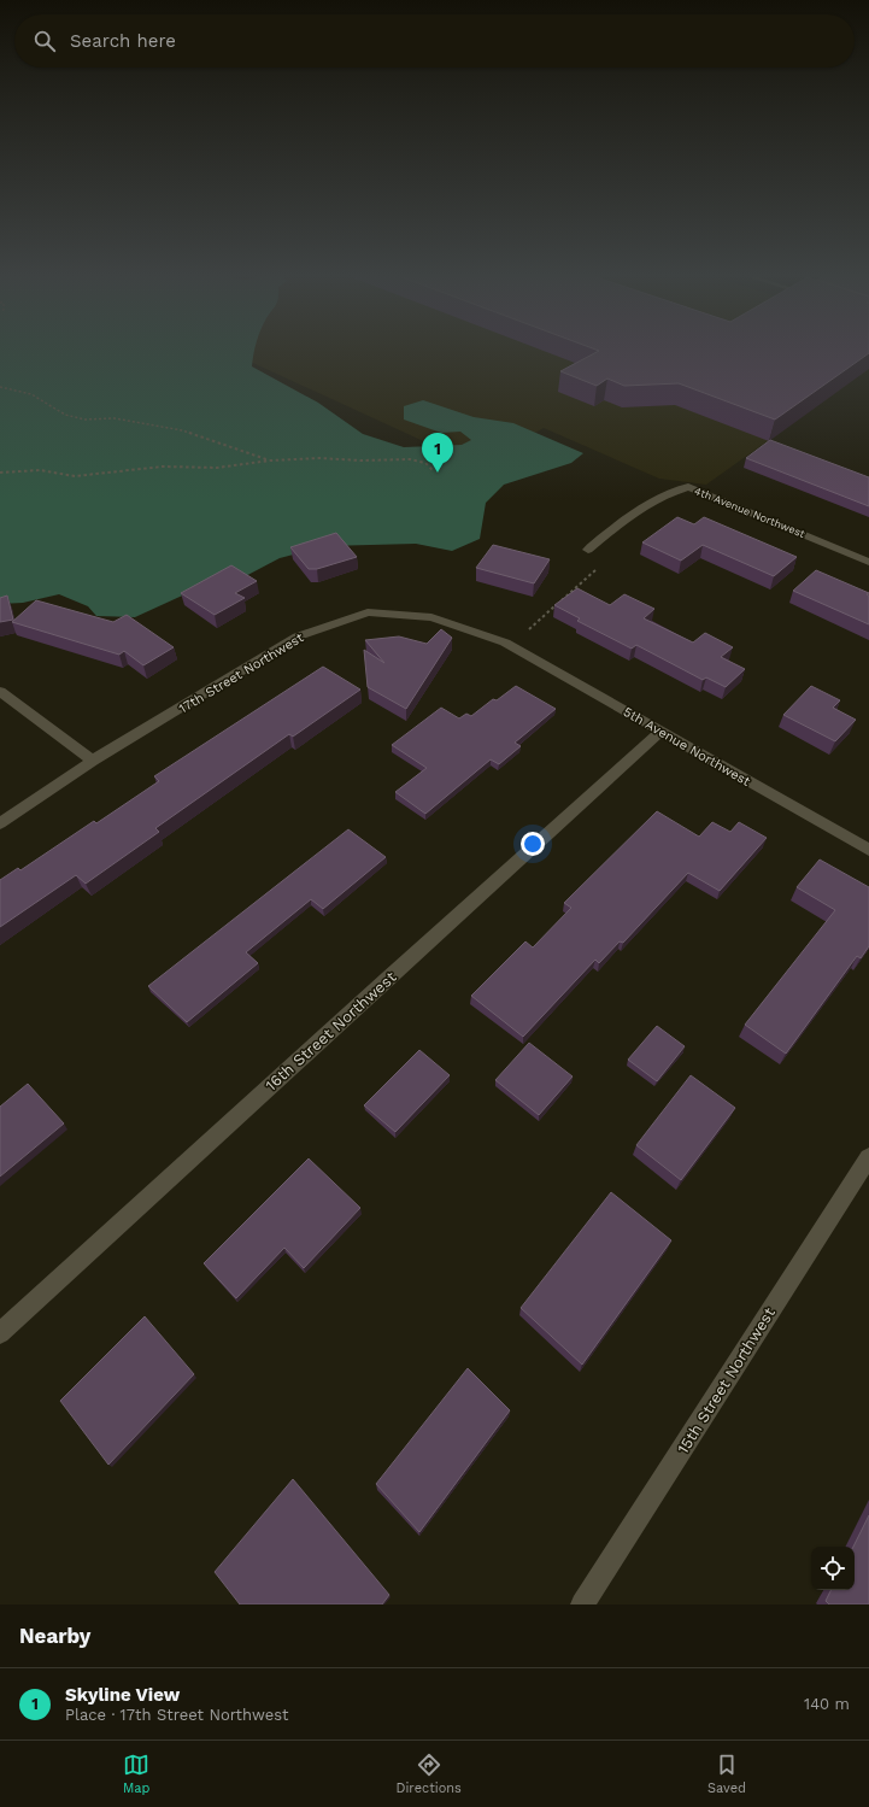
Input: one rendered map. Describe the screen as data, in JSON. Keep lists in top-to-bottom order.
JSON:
{
  "streets": {
    "street": [
      "4th Avenue Northwest",
      "17th Street Northwest",
      "5th Avenue Northwest",
      "16th Street Northwest",
      "15th Street Northwest"
    ]
  },
  "crossings": [
    ["17th Street Northwest", "5th Avenue Northwest"],
    ["5th Avenue Northwest", "16th Street Northwest"]
  ],
  "page": {
    "search": "Search here",
    "pins": "1",
    "heading": "Nearby",
    "list": [
      {
        "mark": "1",
        "name": "Skyline View",
        "note": "Place · 17th Street Northwest",
        "value": "140 m"
      }
    ],
    "nav": ["Map", "Directions", "Saved"]
  }
}
